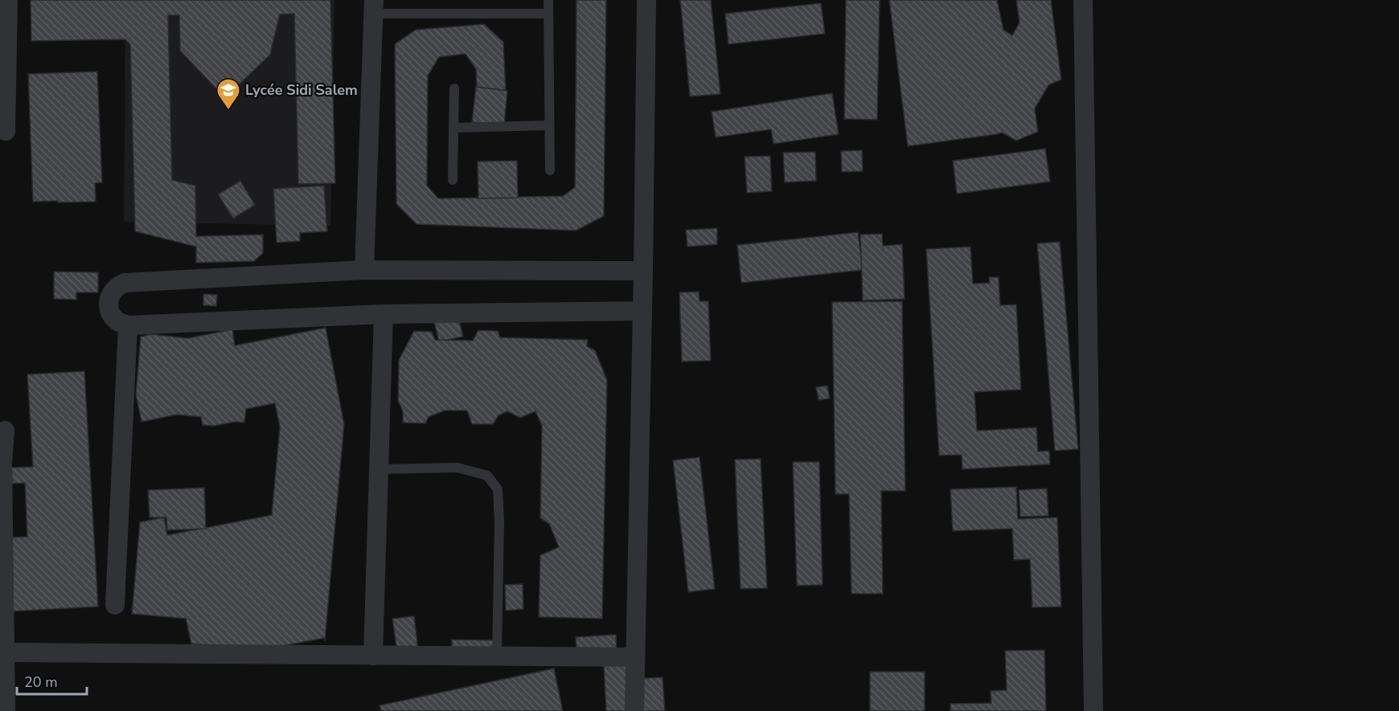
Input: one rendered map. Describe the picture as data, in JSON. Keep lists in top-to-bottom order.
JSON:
{
  "places": {
    "school or university": ["Lycée Sidi Salem"]
  },
  "scale_bar": "20 m"
}
